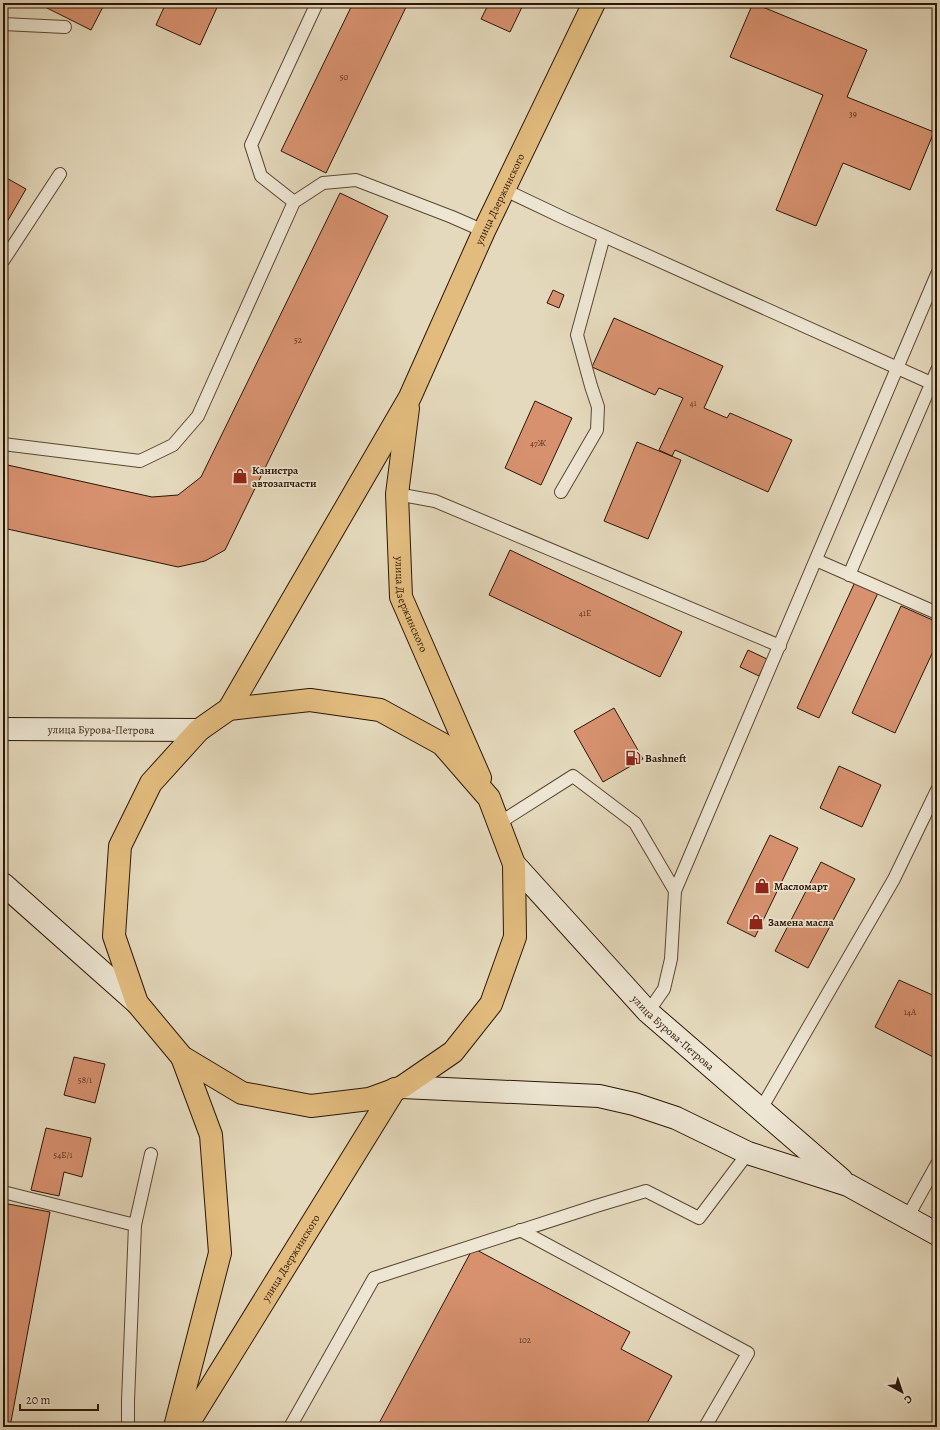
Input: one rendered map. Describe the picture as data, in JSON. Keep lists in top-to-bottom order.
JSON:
{
  "streets": {
    "main road": ["улица Дзержинского", "улица Бурова-Петрова"]
  },
  "crossings": [
    ["улица Дзержинского", "улица Бурова-Петрова"]
  ],
  "places": {
    "shop": ["Канистра автозапчасти", "Масломарт", "Замена масла"],
    "fuel station": ["Bashneft"]
  },
  "house_numbers": [
    "50",
    "39",
    "52",
    "41",
    "47Ж",
    "41Е",
    "14А",
    "58/1",
    "54Б/1",
    "102"
  ],
  "scale_bar": "20 m",
  "north": "bottom right"
}
